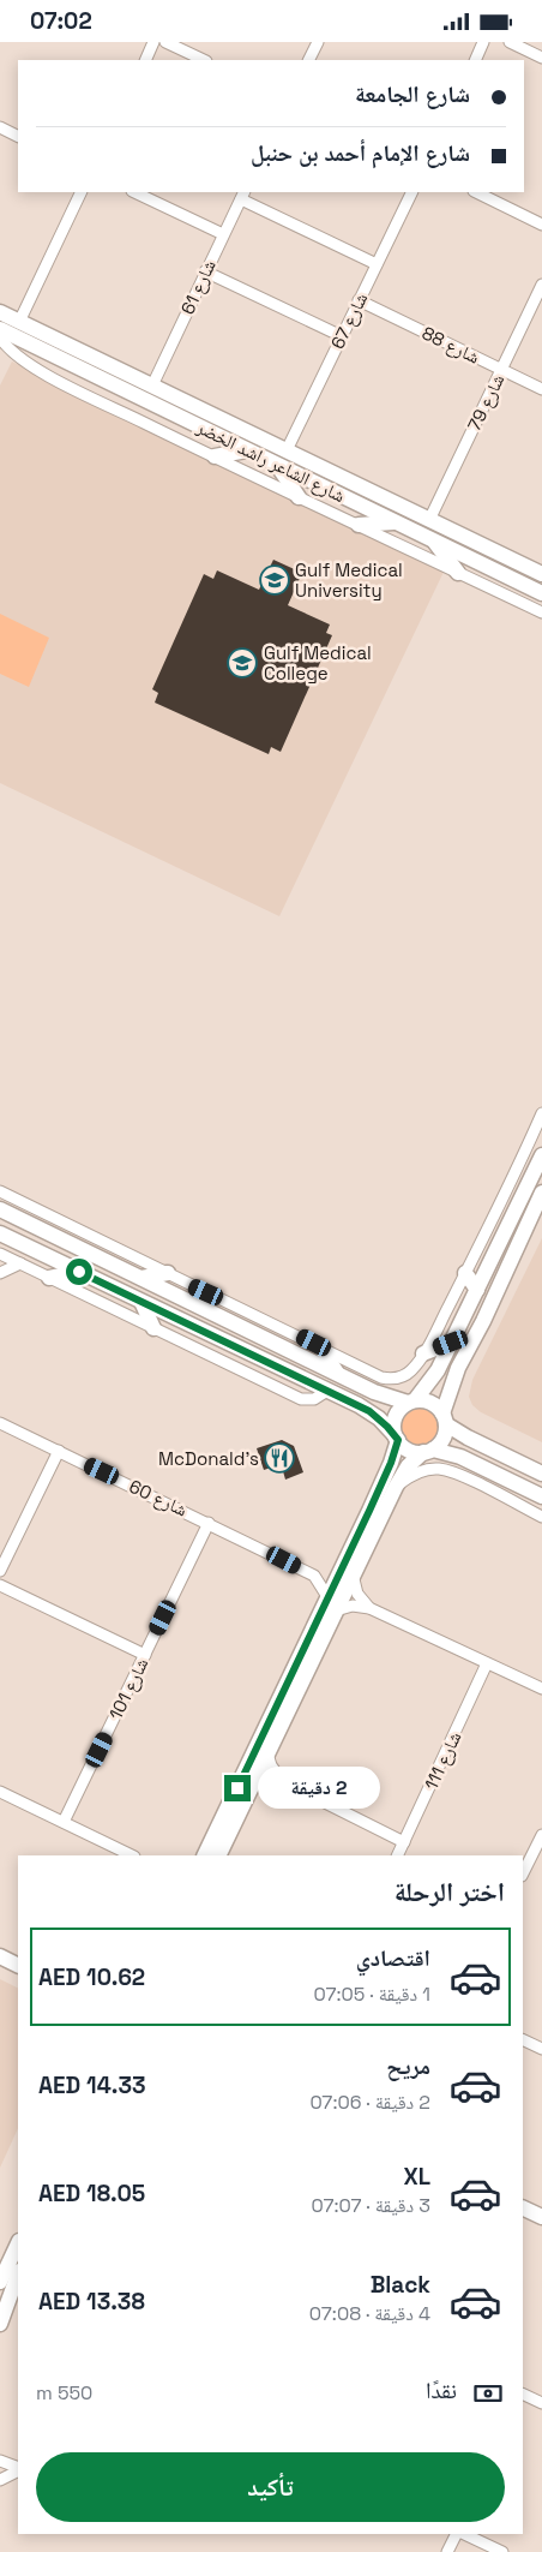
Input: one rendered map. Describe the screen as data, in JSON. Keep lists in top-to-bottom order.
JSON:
{
  "streets": {
    "street": [
      "شارع 61",
      "شارع 67",
      "شارع 88",
      "شارع 79",
      "شارع الشاعر راشد الخضر",
      "شارع 60",
      "شارع 101",
      "شارع 111"
    ]
  },
  "crossings": [
    ["شارع 61", "شارع الشاعر راشد الخضر"],
    ["شارع 67", "شارع 88"],
    ["شارع 67", "شارع الشاعر راشد الخضر"],
    ["شارع 88", "شارع 79"],
    ["شارع 79", "شارع الشاعر راشد الخضر"],
    ["شارع 60", "شارع 101"]
  ],
  "places": {
    "school or university": ["Gulf Medical University", "Gulf Medical College"],
    "restaurant": ["McDonald's"]
  },
  "page": {
    "status": "07:02",
    "banner": ["شارع الجامعة", "شارع الإمام أحمد بن حنبل"],
    "bubble": "2 دقيقة",
    "heading": "اختر الرحلة",
    "list": [
      {
        "name": "اقتصادي",
        "note": "1 دقيقة · 07:05",
        "value": "AED 10.62"
      },
      {
        "name": "مريح",
        "note": "2 دقيقة · 07:06",
        "value": "AED 14.33"
      },
      {
        "name": "XL",
        "note": "3 دقيقة · 07:07",
        "value": "AED 18.05"
      },
      {
        "name": "Black",
        "note": "4 دقيقة · 07:08",
        "value": "AED 13.38"
      }
    ],
    "pay": ["نقدًا", "550 m"],
    "buttons": "تأكيد"
  }
}
